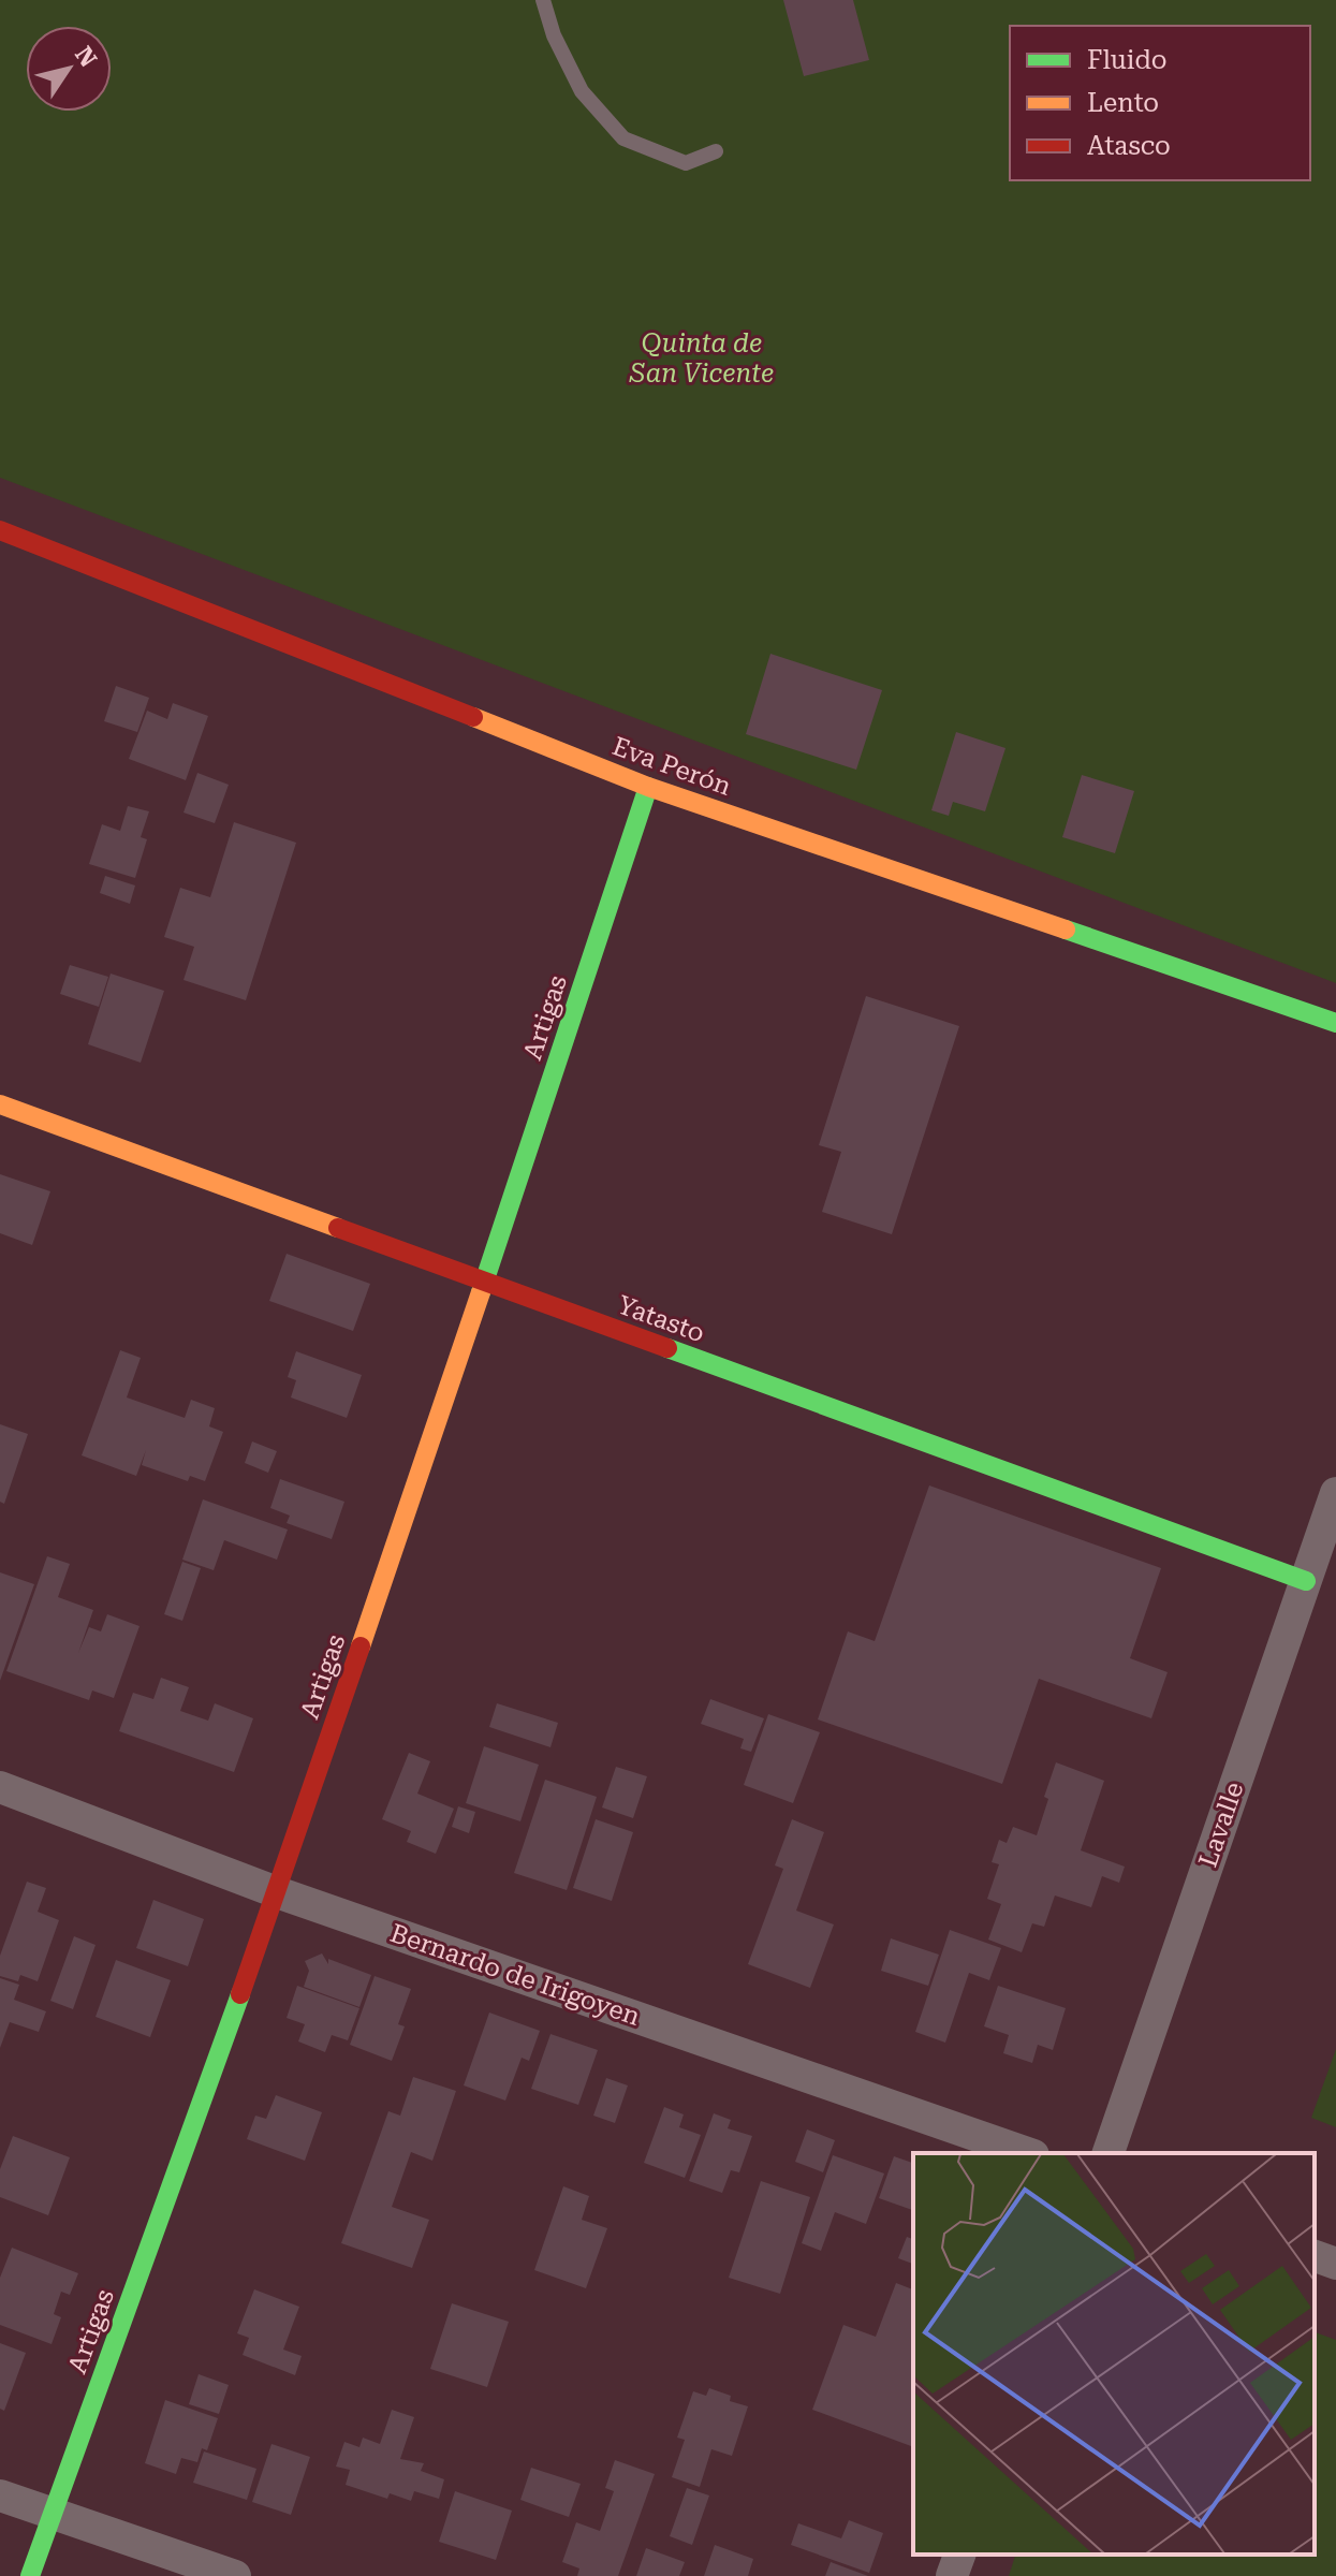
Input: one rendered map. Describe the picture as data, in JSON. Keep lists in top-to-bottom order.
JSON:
{
  "streets": {
    "street": [
      "Eva Perón",
      "Artigas",
      "Yatasto",
      "Lavalle",
      "Bernardo de Irigoyen"
    ]
  },
  "crossings": [
    ["Eva Perón", "Artigas"],
    ["Artigas", "Yatasto"],
    ["Artigas", "Bernardo de Irigoyen"],
    ["Yatasto", "Lavalle"]
  ],
  "parks": ["Quinta de San Vicente"],
  "legend": ["Fluido", "Lento", "Atasco"],
  "north": "top right"
}
